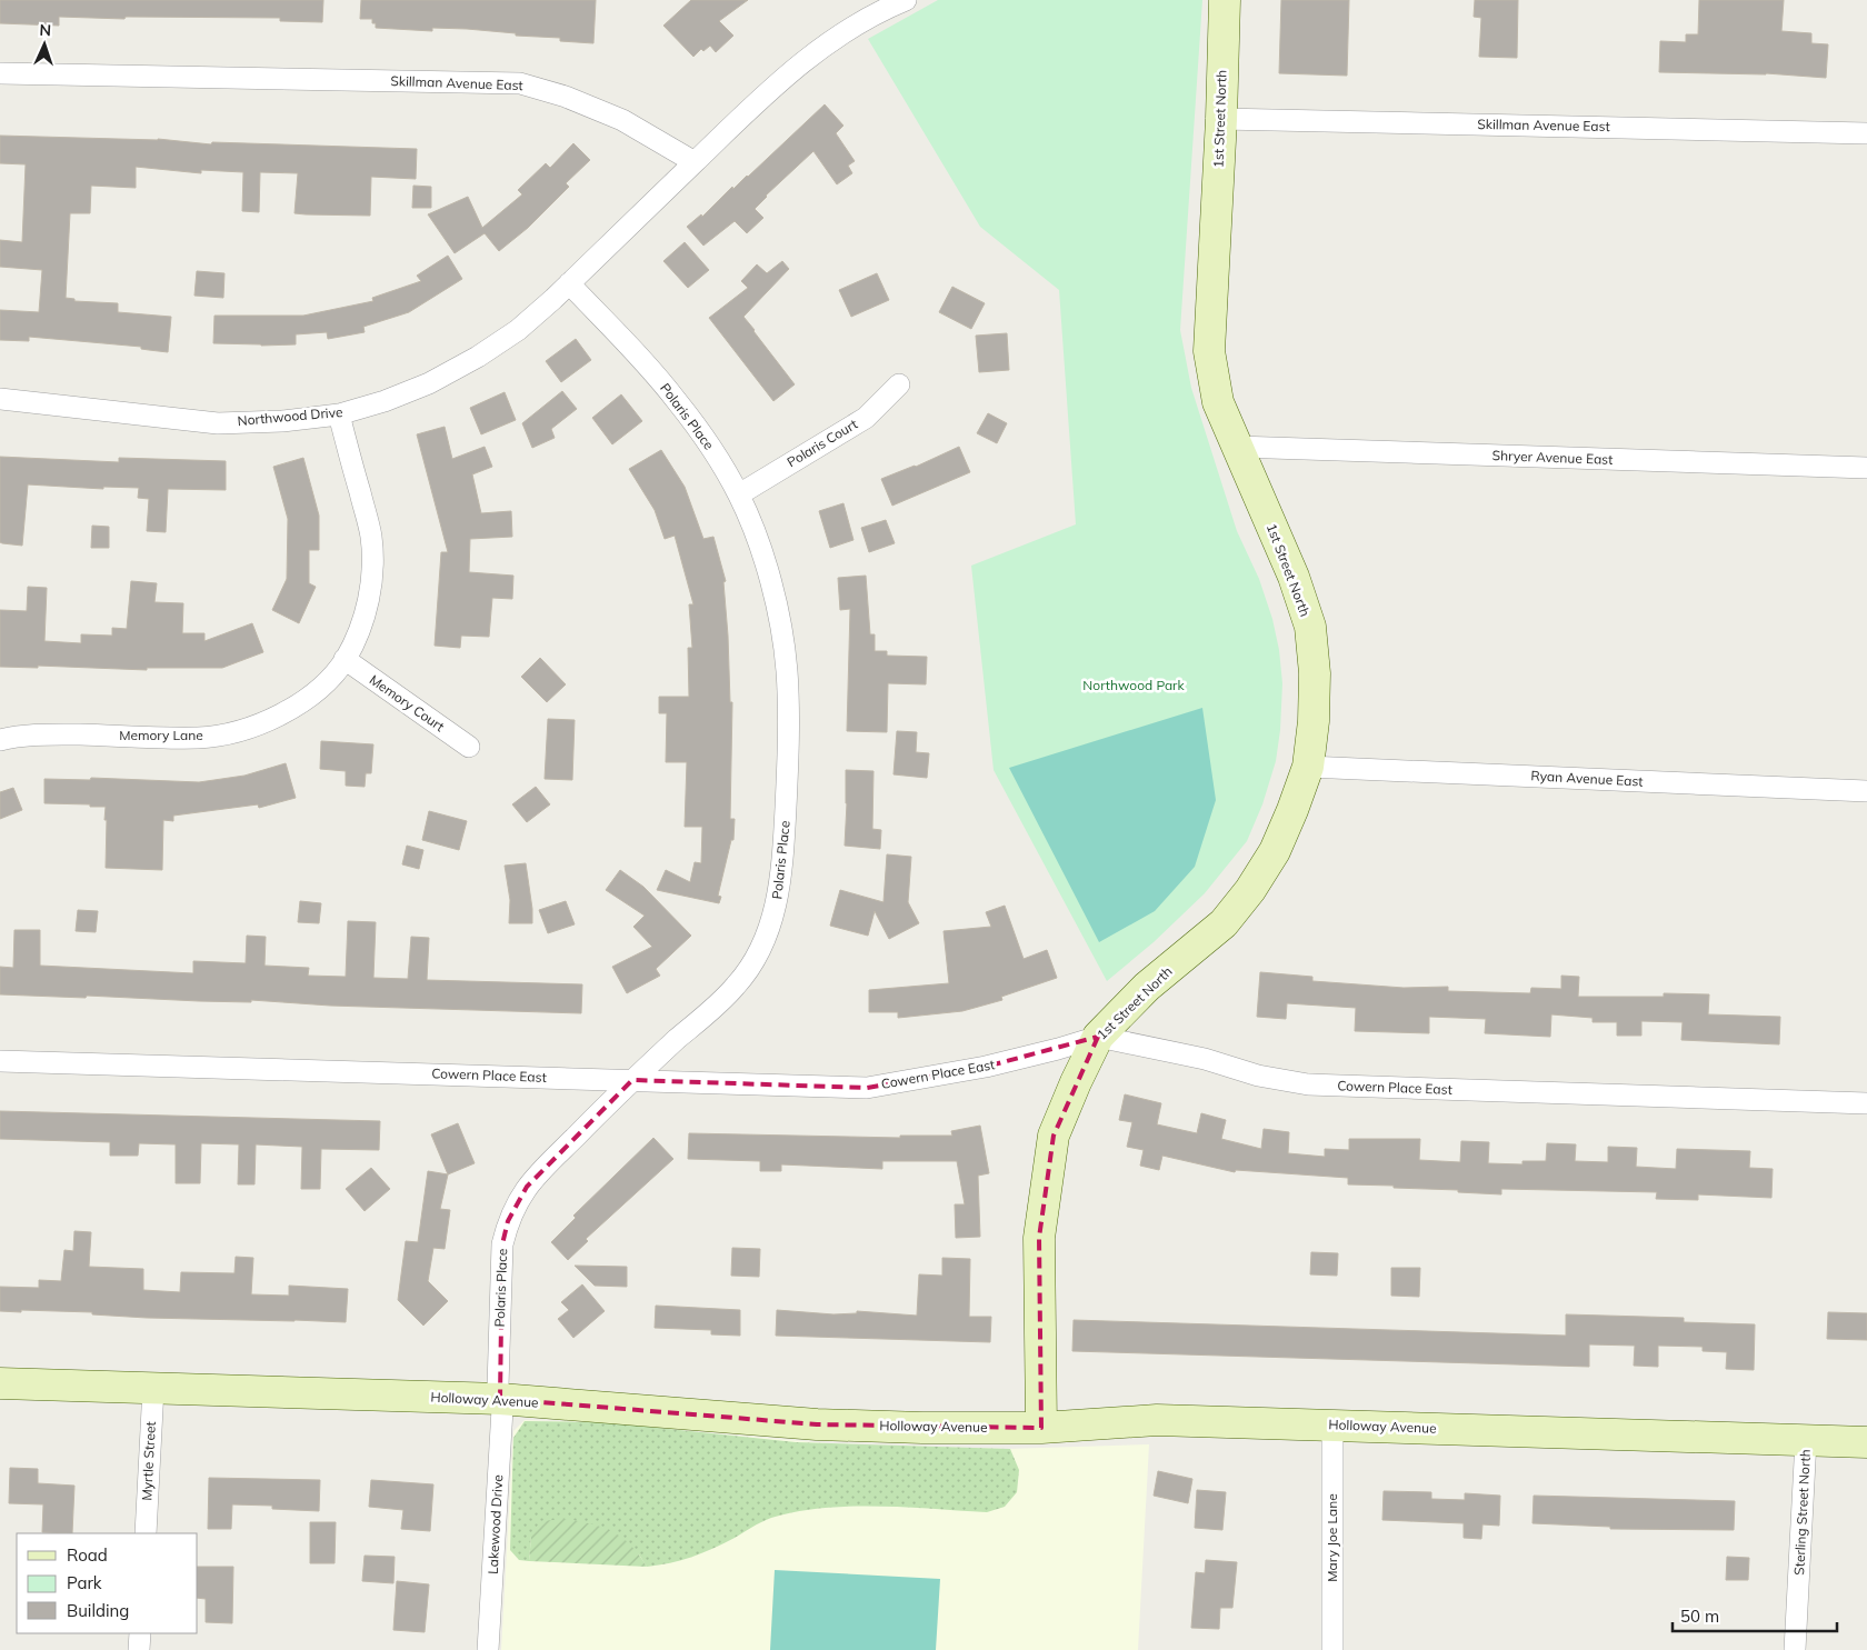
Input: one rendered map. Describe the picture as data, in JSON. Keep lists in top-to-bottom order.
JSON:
{
  "streets": {
    "street": [
      "Skillman Avenue East",
      "1st Street North",
      "Northwood Drive",
      "Polaris Place",
      "Polaris Court",
      "Shryer Avenue East",
      "Memory Court",
      "Memory Lane",
      "Ryan Avenue East",
      "Cowern Place East",
      "Holloway Avenue",
      "Myrtle Street",
      "Sterling Street North",
      "Lakewood Drive",
      "Mary Joe Lane"
    ]
  },
  "crossings": [
    ["Skillman Avenue East", "1st Street North"],
    ["Skillman Avenue East", "Northwood Drive"],
    ["1st Street North", "Shryer Avenue East"],
    ["1st Street North", "Ryan Avenue East"],
    ["1st Street North", "Cowern Place East"],
    ["1st Street North", "Holloway Avenue"],
    ["Northwood Drive", "Polaris Place"],
    ["Northwood Drive", "Memory Lane"],
    ["Polaris Place", "Polaris Court"],
    ["Polaris Place", "Cowern Place East"],
    ["Polaris Place", "Holloway Avenue"],
    ["Polaris Place", "Lakewood Drive"],
    ["Memory Court", "Memory Lane"],
    ["Holloway Avenue", "Myrtle Street"],
    ["Holloway Avenue", "Sterling Street North"],
    ["Holloway Avenue", "Lakewood Drive"],
    ["Holloway Avenue", "Mary Joe Lane"]
  ],
  "parks": ["Northwood Park"],
  "legend": ["Road", "Park", "Building"],
  "scale_bar": "50 m",
  "north": "top"
}
